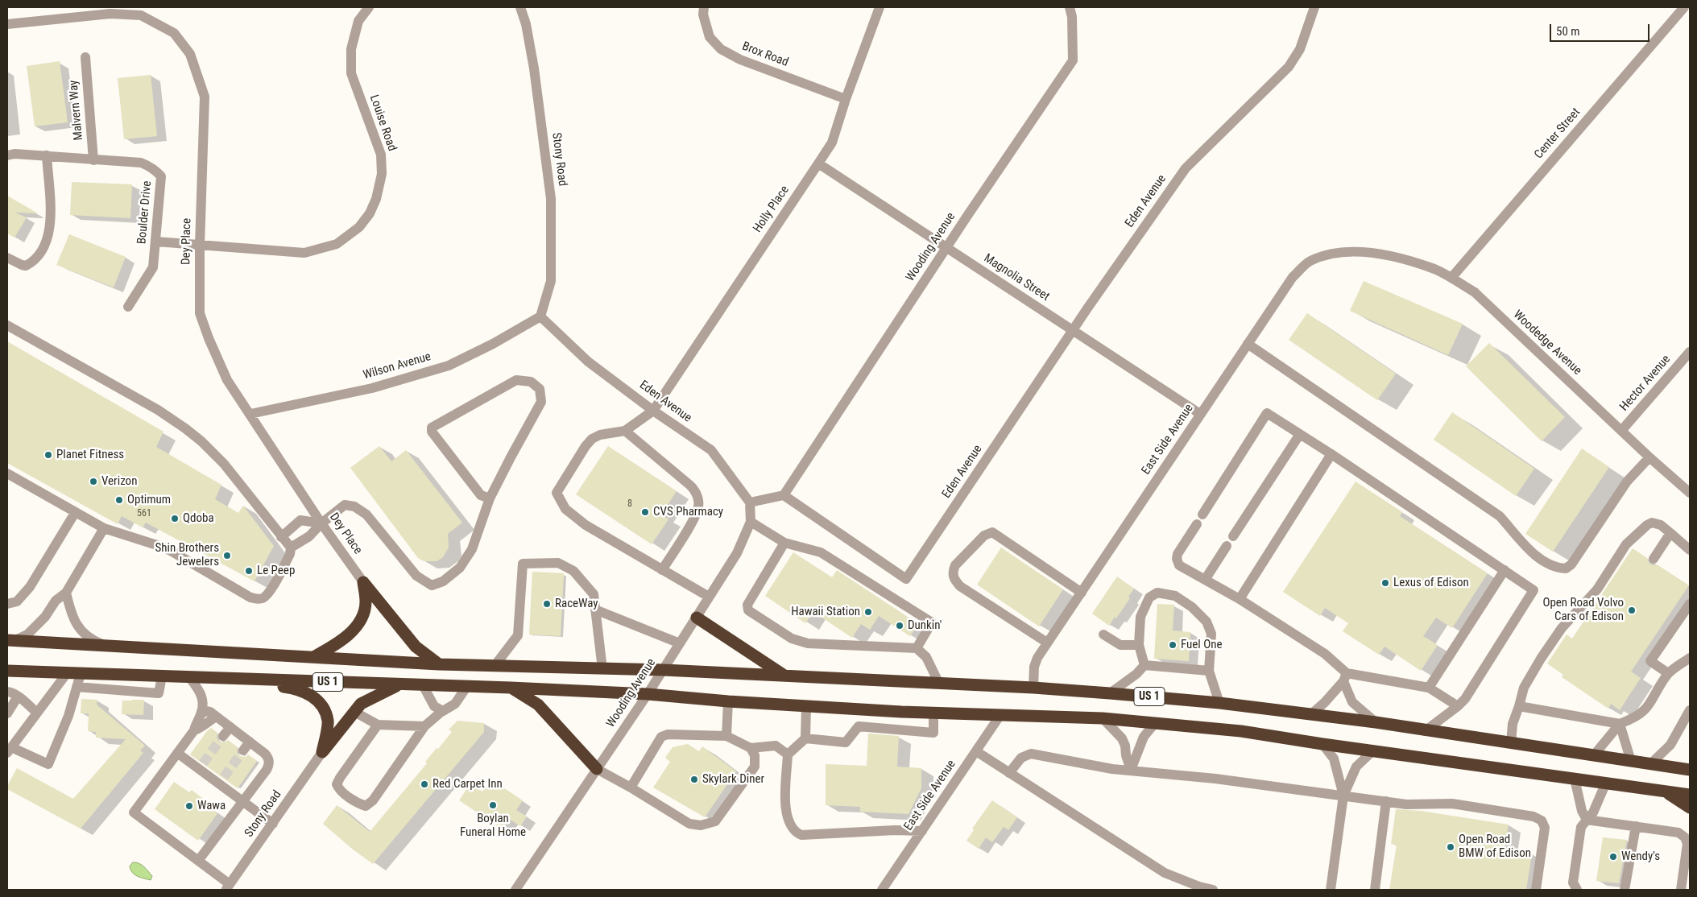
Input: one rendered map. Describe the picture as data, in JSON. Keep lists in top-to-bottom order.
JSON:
{
  "streets": {
    "highway": ["US 1"],
    "street": [
      "Brox Road",
      "Malvern Way",
      "Louise Road",
      "Center Street",
      "Stony Road",
      "Eden Avenue",
      "Holly Place",
      "Boulder Drive",
      "Dey Place",
      "Wooding Avenue",
      "Magnolia Street",
      "Woodedge Avenue",
      "Wilson Avenue",
      "Hector Avenue",
      "East Side Avenue"
    ]
  },
  "crossings": [
    ["Brox Road", "Holly Place"],
    ["Malvern Way", "Boulder Drive"],
    ["Louise Road", "Boulder Drive"],
    ["Louise Road", "Dey Place"],
    ["Center Street", "Woodedge Avenue"],
    ["Stony Road", "Eden Avenue"],
    ["Stony Road", "Wilson Avenue"],
    ["Eden Avenue", "Holly Place"],
    ["Eden Avenue", "Wooding Avenue"],
    ["Eden Avenue", "Magnolia Street"],
    ["Eden Avenue", "Wilson Avenue"],
    ["Holly Place", "Magnolia Street"],
    ["Dey Place", "Wilson Avenue"],
    ["Wooding Avenue", "Magnolia Street"],
    ["Wooding Avenue", "US 1"],
    ["Magnolia Street", "East Side Avenue"],
    ["Woodedge Avenue", "Hector Avenue"],
    ["Woodedge Avenue", "East Side Avenue"],
    ["East Side Avenue", "US 1"]
  ],
  "places": [
    "Planet Fitness",
    "Verizon",
    "Optimum",
    "CVS Pharmacy",
    "Qdoba",
    "Shin Brothers Jewelers",
    "Le Peep",
    "Lexus of Edison",
    "RaceWay",
    "Open Road Volvo Cars of Edison",
    "Hawaii Station",
    "Dunkin'",
    "Fuel One",
    "Skylark Diner",
    "Red Carpet Inn",
    "Boylan Funeral Home",
    "Wawa",
    "Open Road BMW of Edison",
    "Wendy's"
  ],
  "house_numbers": ["8", "561"],
  "scale_bar": "50 m"
}
